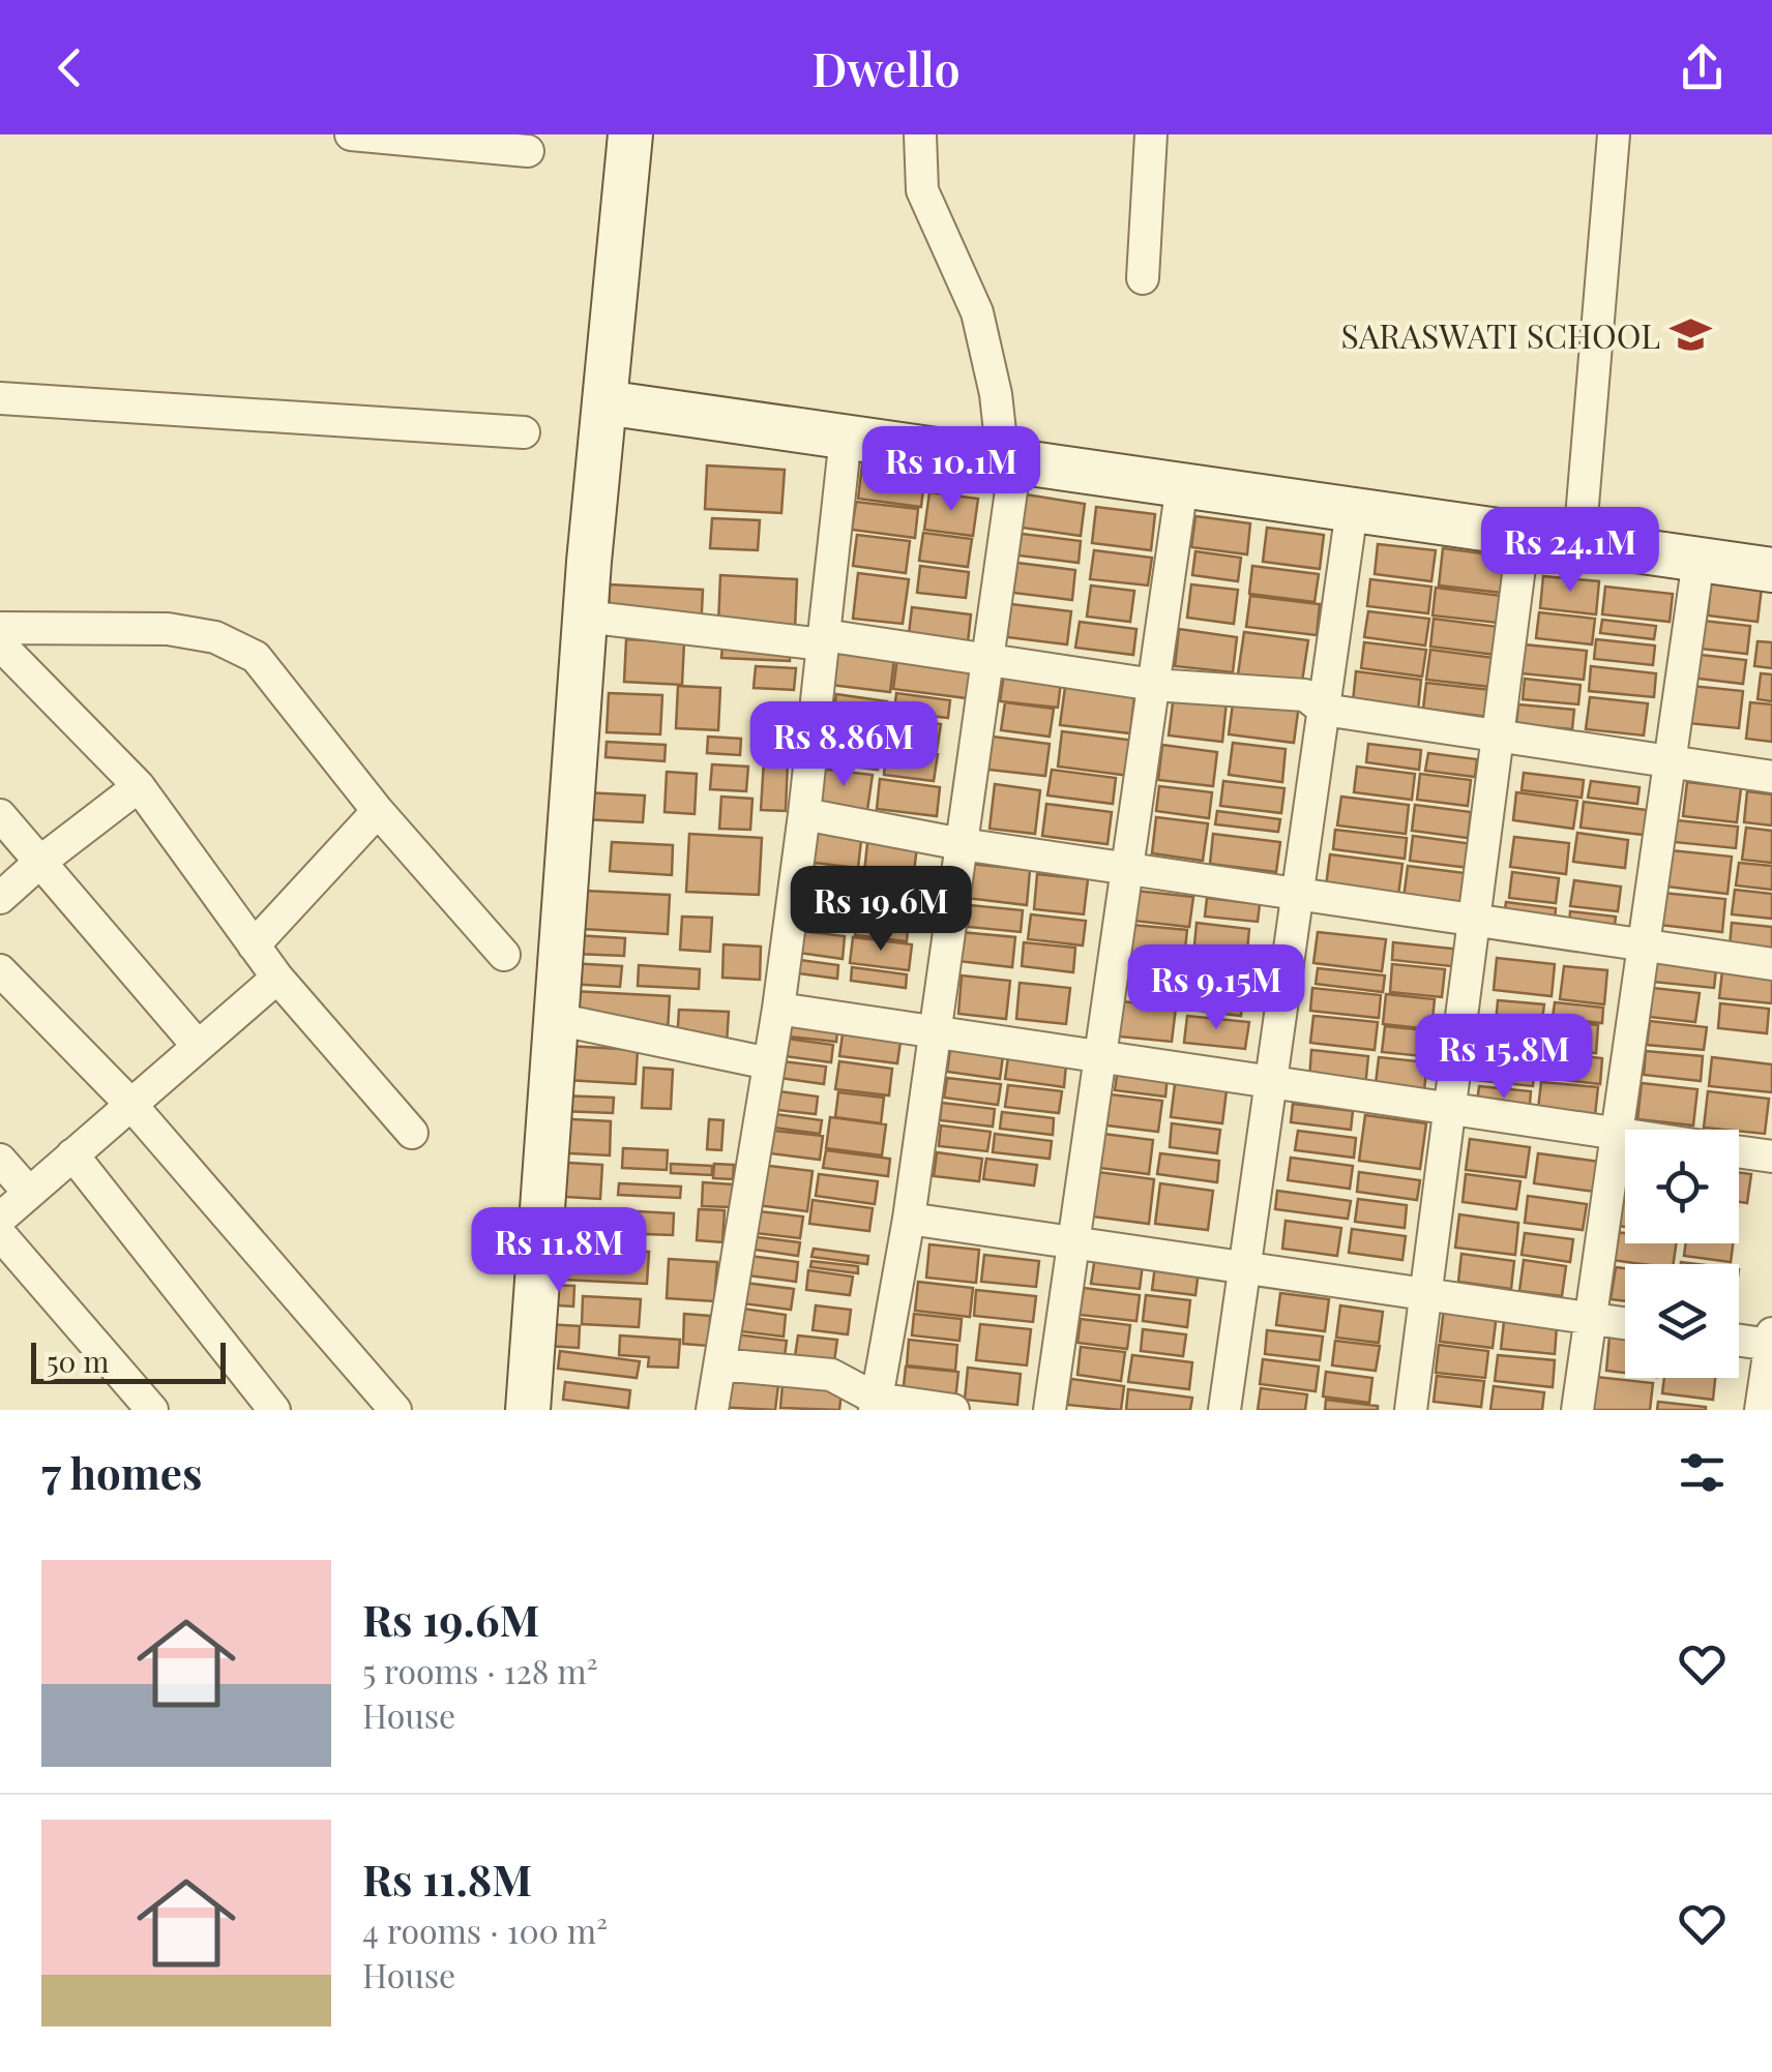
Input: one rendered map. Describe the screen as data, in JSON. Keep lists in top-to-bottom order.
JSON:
{
  "places": {
    "school or university": ["SARASWATI SCHOOL"]
  },
  "scale_bar": "50 m",
  "page": {
    "header": "Dwello",
    "price": [
      "Rs 10.1M",
      "Rs 24.1M",
      "Rs 8.86M",
      "Rs 19.6M",
      "Rs 9.15M",
      "Rs 15.8M",
      "Rs 11.8M"
    ],
    "scale": "50 m",
    "heading": "7 homes",
    "list": [
      {
        "name": "Rs 19.6M",
        "note": "5 rooms · 128 m² · House"
      },
      {
        "name": "Rs 11.8M",
        "note": "4 rooms · 100 m² · House"
      }
    ]
  }
}
